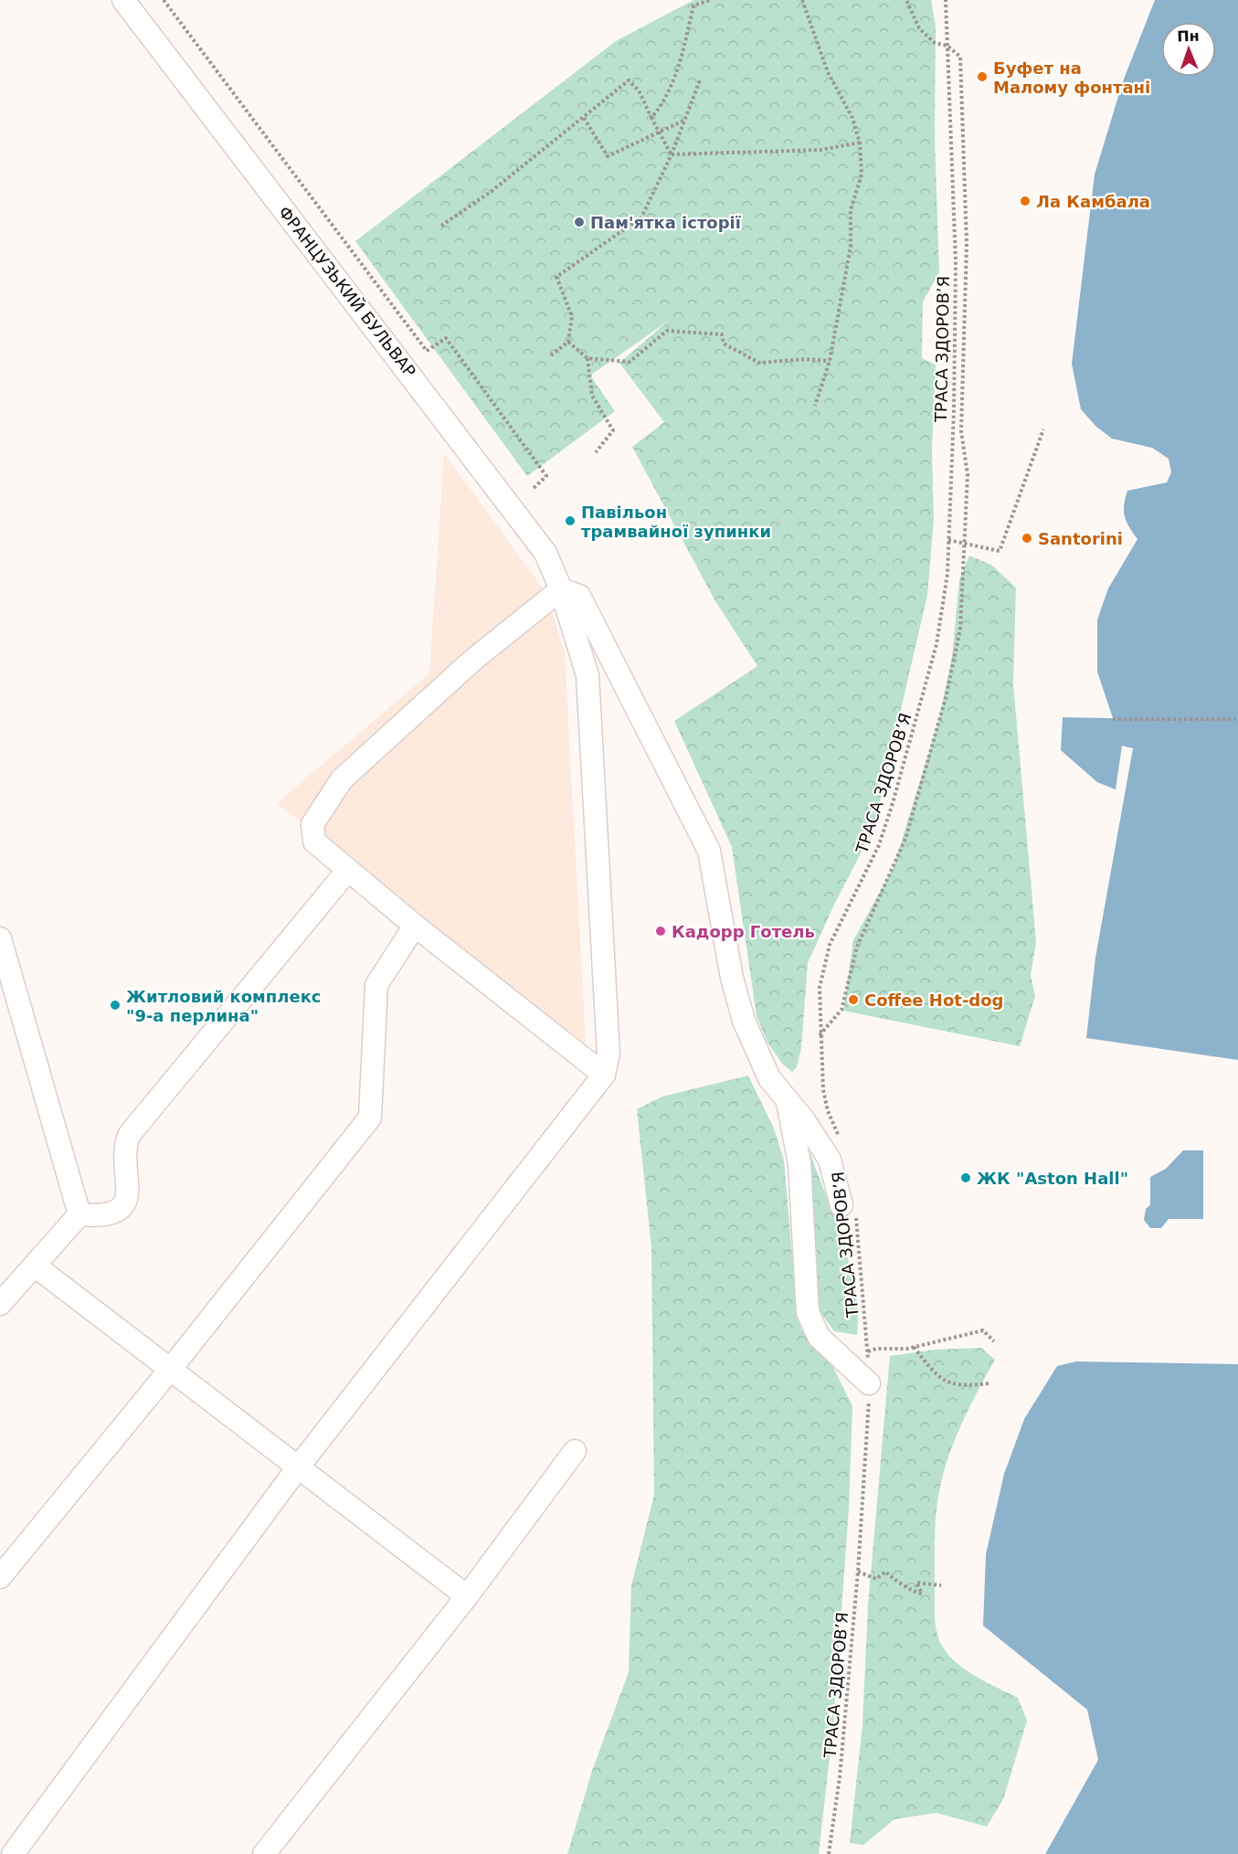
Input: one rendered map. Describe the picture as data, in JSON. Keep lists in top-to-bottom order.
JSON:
{
  "streets": {
    "street": ["ФРАНЦУЗЬКИЙ БУЛЬВАР"],
    "path": ["ТРАСА ЗДОРОВ’Я"]
  },
  "places": [
    "Буфет на Малому фонтані",
    "Ла Камбала",
    "Пам'ятка історії",
    "Павільон трамвайної зупинки",
    "Santorini",
    "Кадорр Готель",
    "Coffee Hot-dog",
    "Житловий комплекс \"9-а перлина\"",
    "ЖК \"Aston Hall\""
  ],
  "north": "top"
}
